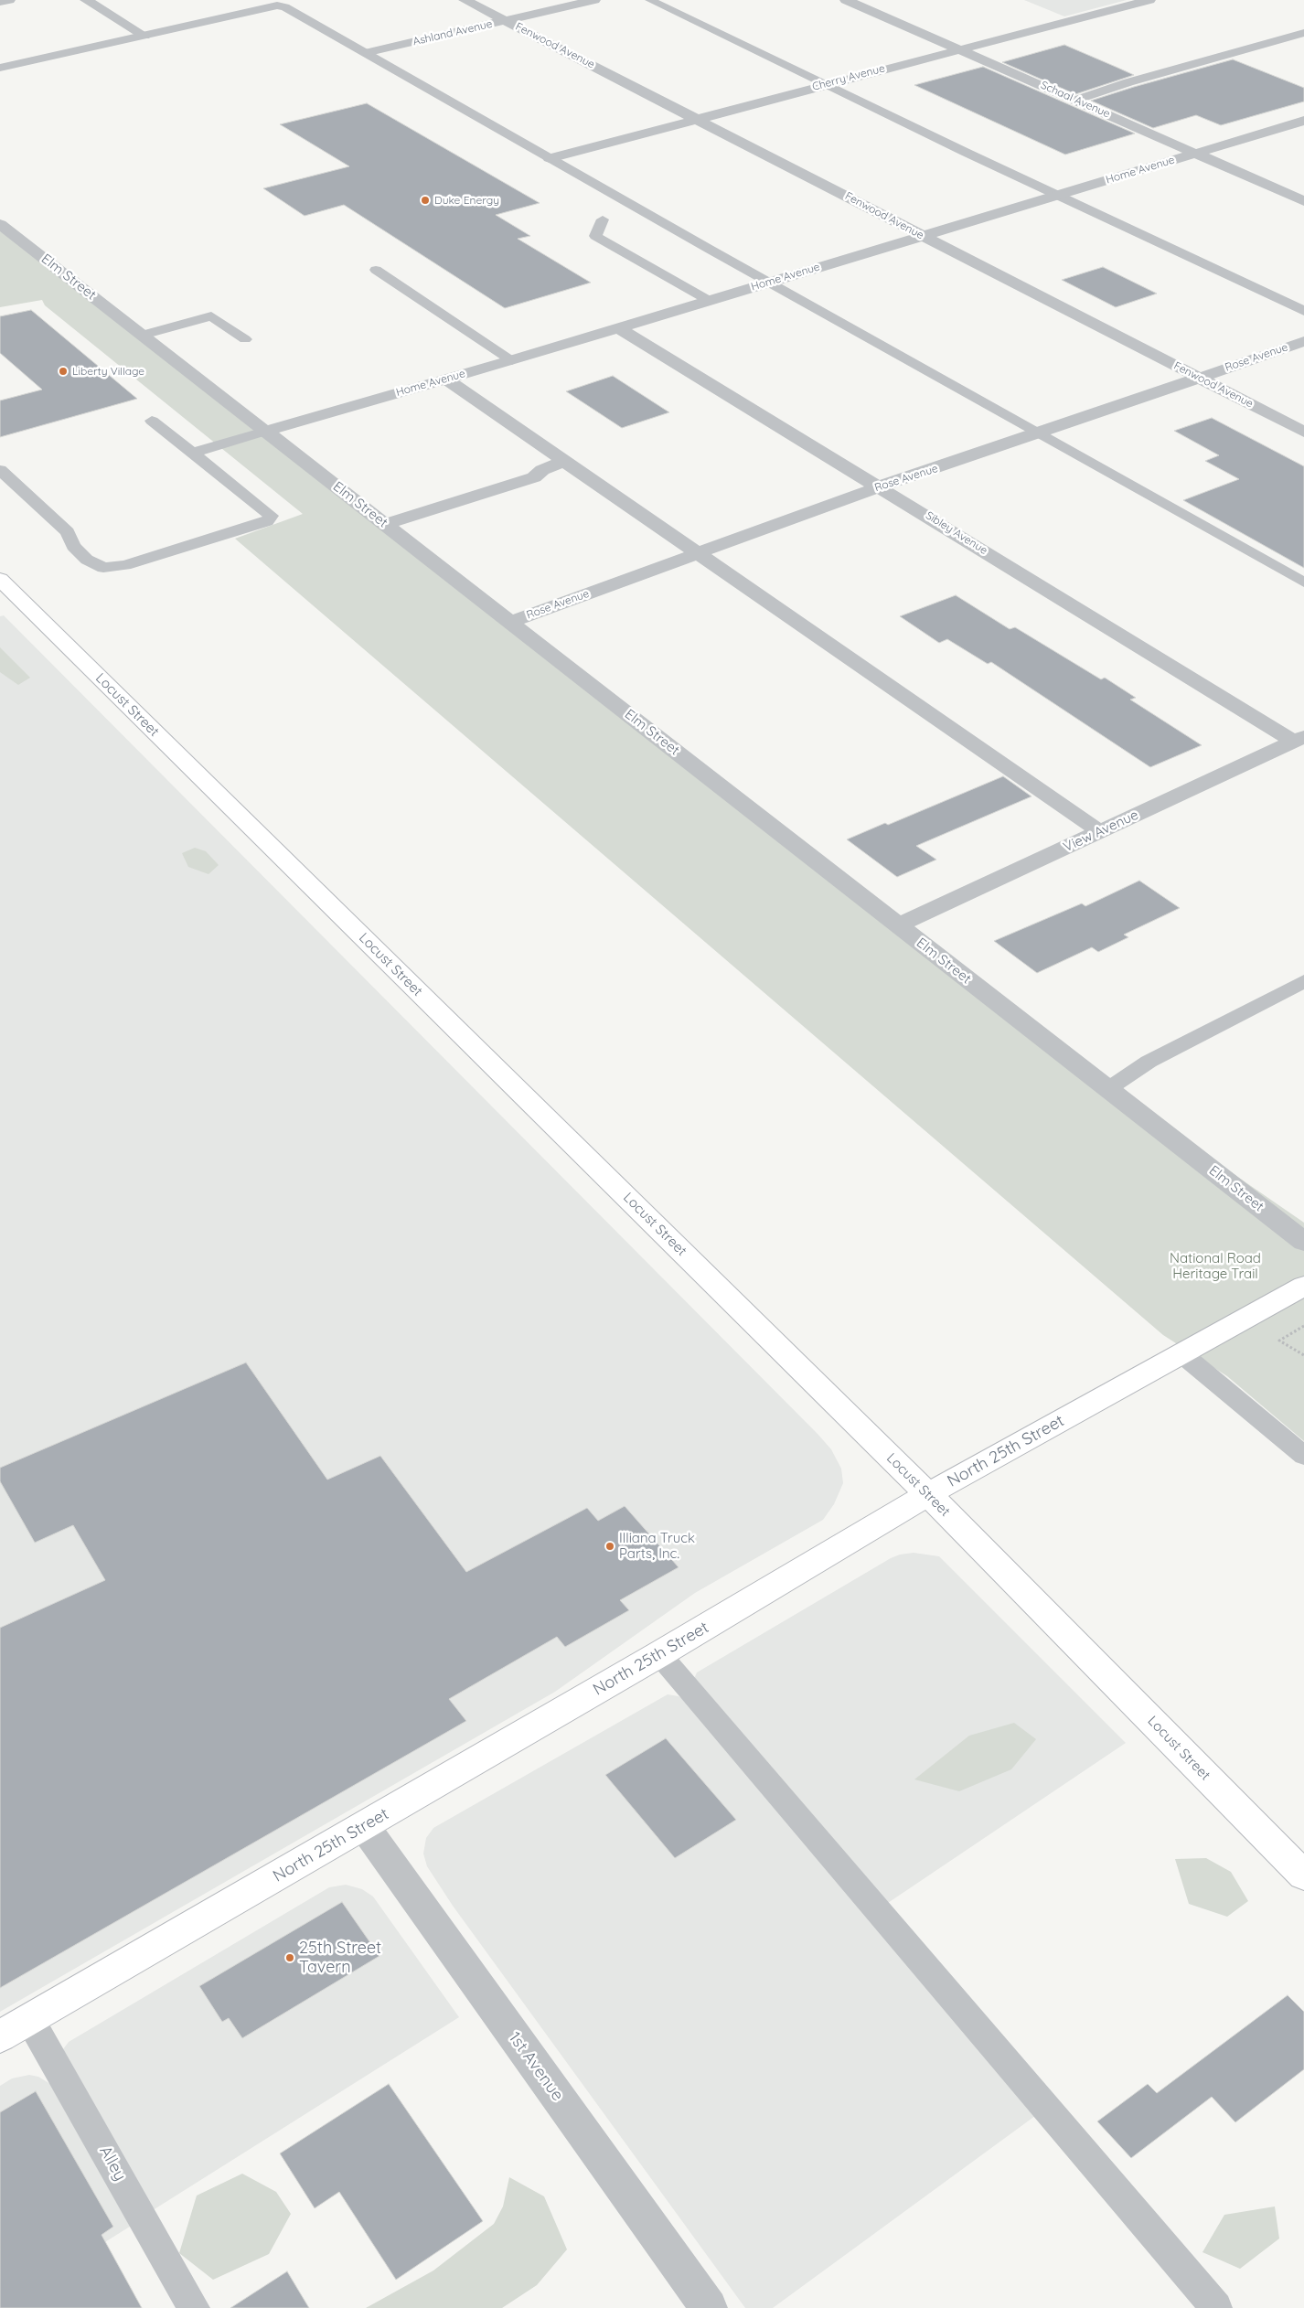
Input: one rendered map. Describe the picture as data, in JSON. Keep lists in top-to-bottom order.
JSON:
{
  "streets": {
    "street": [
      "Ashland Avenue",
      "Fenwood Avenue",
      "Cherry Avenue",
      "Schaal Avenue",
      "Home Avenue",
      "Elm Street",
      "Rose Avenue",
      "Sibley Avenue",
      "Locust Street",
      "View Avenue",
      "North 25th Street",
      "1st Avenue"
    ],
    "lane": ["Alley"]
  },
  "crossings": [
    ["Ashland Avenue", "Fenwood Avenue"],
    ["Fenwood Avenue", "Cherry Avenue"],
    ["Fenwood Avenue", "Home Avenue"],
    ["Fenwood Avenue", "Rose Avenue"],
    ["Cherry Avenue", "Schaal Avenue"],
    ["Schaal Avenue", "Home Avenue"],
    ["Home Avenue", "Elm Street"],
    ["Home Avenue", "Sibley Avenue"],
    ["Elm Street", "Rose Avenue"],
    ["Elm Street", "View Avenue"],
    ["Rose Avenue", "Sibley Avenue"],
    ["Sibley Avenue", "View Avenue"],
    ["Locust Street", "North 25th Street"],
    ["North 25th Street", "1st Avenue"],
    ["North 25th Street", "Alley"]
  ],
  "parks": ["National Road Heritage Trail"],
  "places": [
    "Duke Energy",
    "Liberty Village",
    "Illiana Truck Parts, Inc.",
    "25th Street Tavern"
  ]
}
